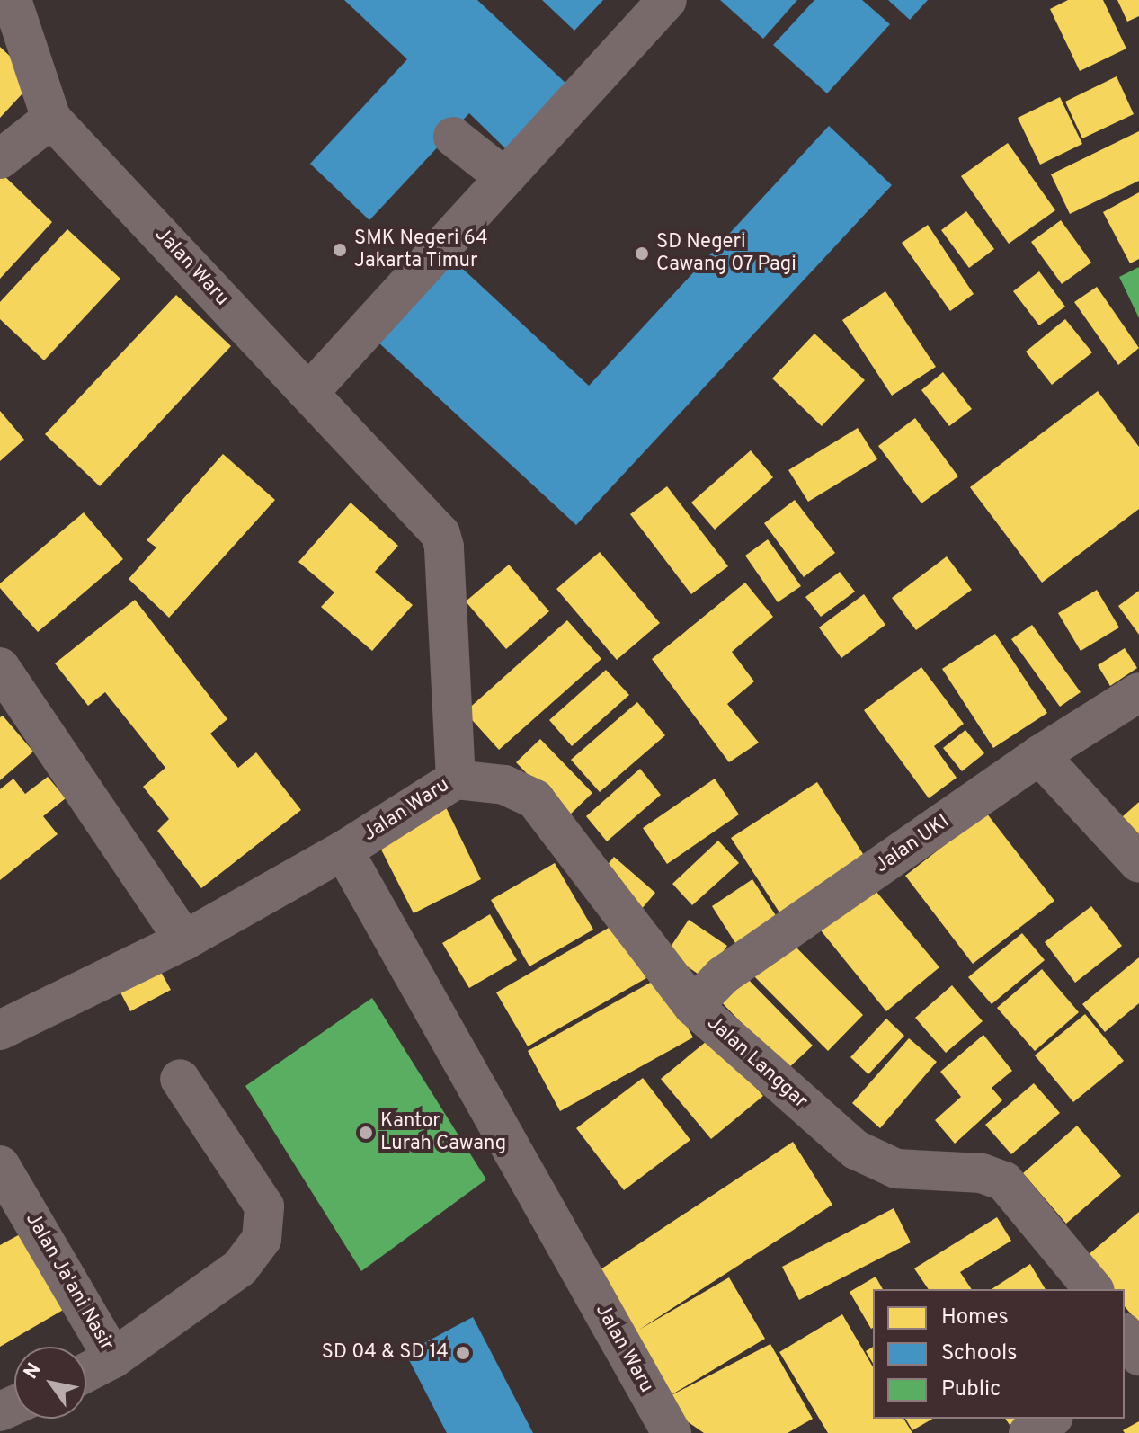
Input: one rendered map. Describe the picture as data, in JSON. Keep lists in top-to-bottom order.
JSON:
{
  "streets": {
    "street": [
      "Jalan Waru",
      "Jalan UKI",
      "Jalan Langgar",
      "Jalan Ja'ani Nasir"
    ]
  },
  "crossings": [
    ["Jalan Waru", "Jalan Langgar"],
    ["Jalan UKI", "Jalan Langgar"]
  ],
  "places": [
    "SMK Negeri 64 Jakarta Timur",
    "SD Negeri Cawang 07 Pagi",
    "Kantor Lurah Cawang",
    "SD 04 & SD 14"
  ],
  "legend": ["Homes", "Schools", "Public"],
  "north": "top left"
}
